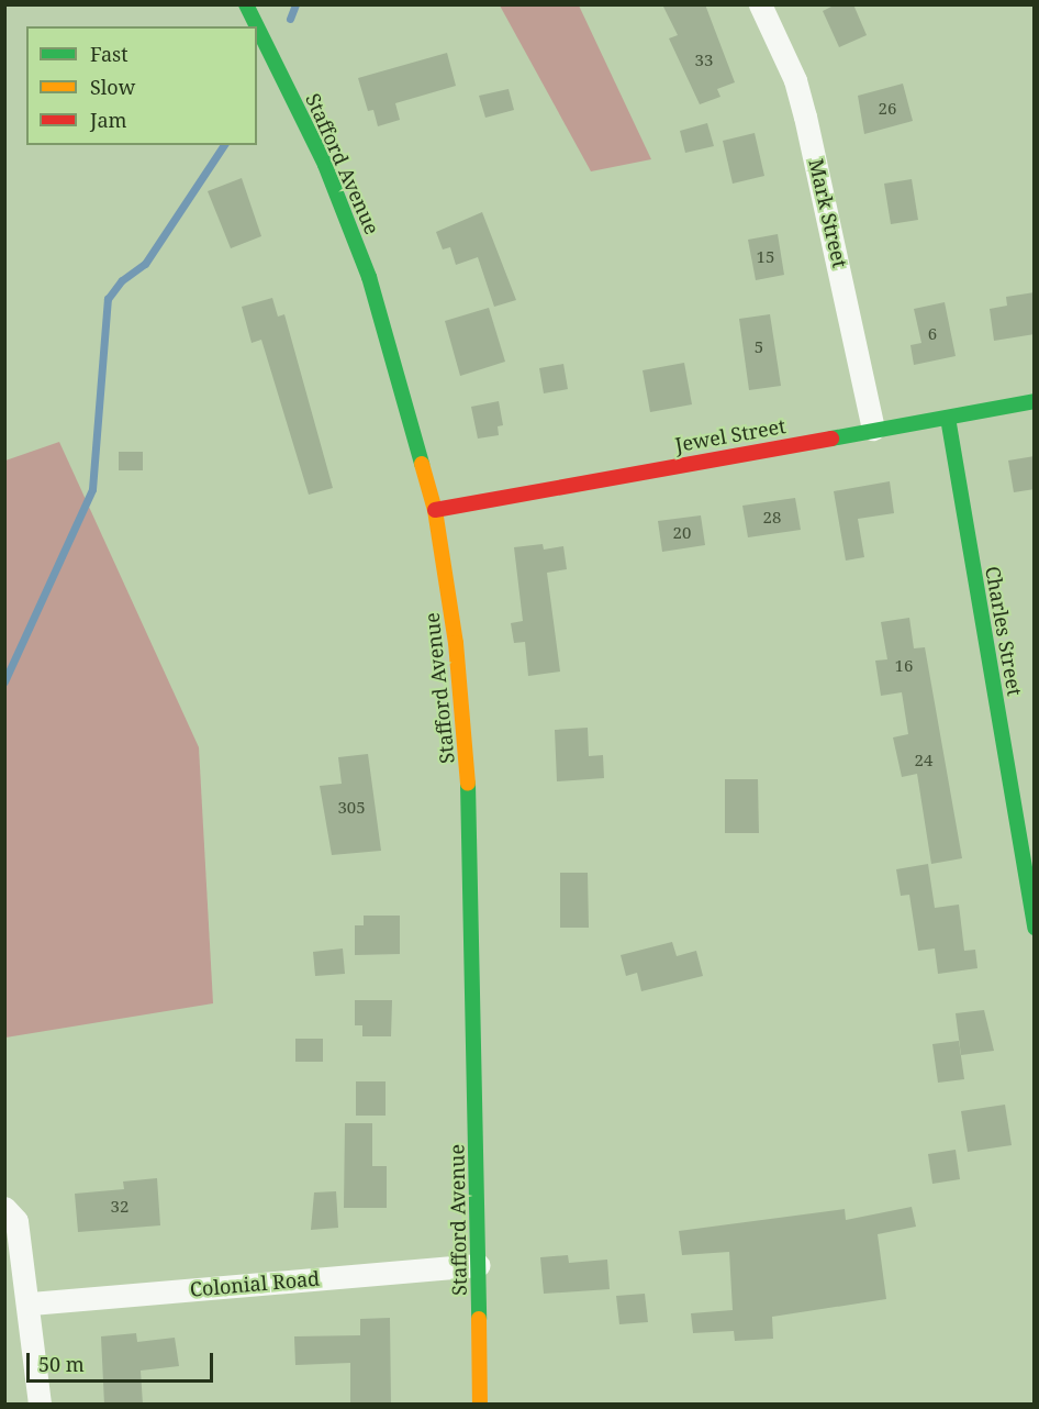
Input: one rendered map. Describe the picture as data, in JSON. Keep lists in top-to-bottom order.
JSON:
{
  "streets": {
    "main road": ["Stafford Avenue", "Jewel Street", "Charles Street"],
    "street": ["Mark Street", "Colonial Road"]
  },
  "crossings": [
    ["Stafford Avenue", "Jewel Street"],
    ["Stafford Avenue", "Colonial Road"],
    ["Mark Street", "Jewel Street"],
    ["Jewel Street", "Charles Street"]
  ],
  "house_numbers": [
    "33",
    "26",
    "15",
    "6",
    "5",
    "28",
    "20",
    "16",
    "24",
    "305",
    "32"
  ],
  "legend": ["Fast", "Slow", "Jam"],
  "scale_bar": "50 m"
}
